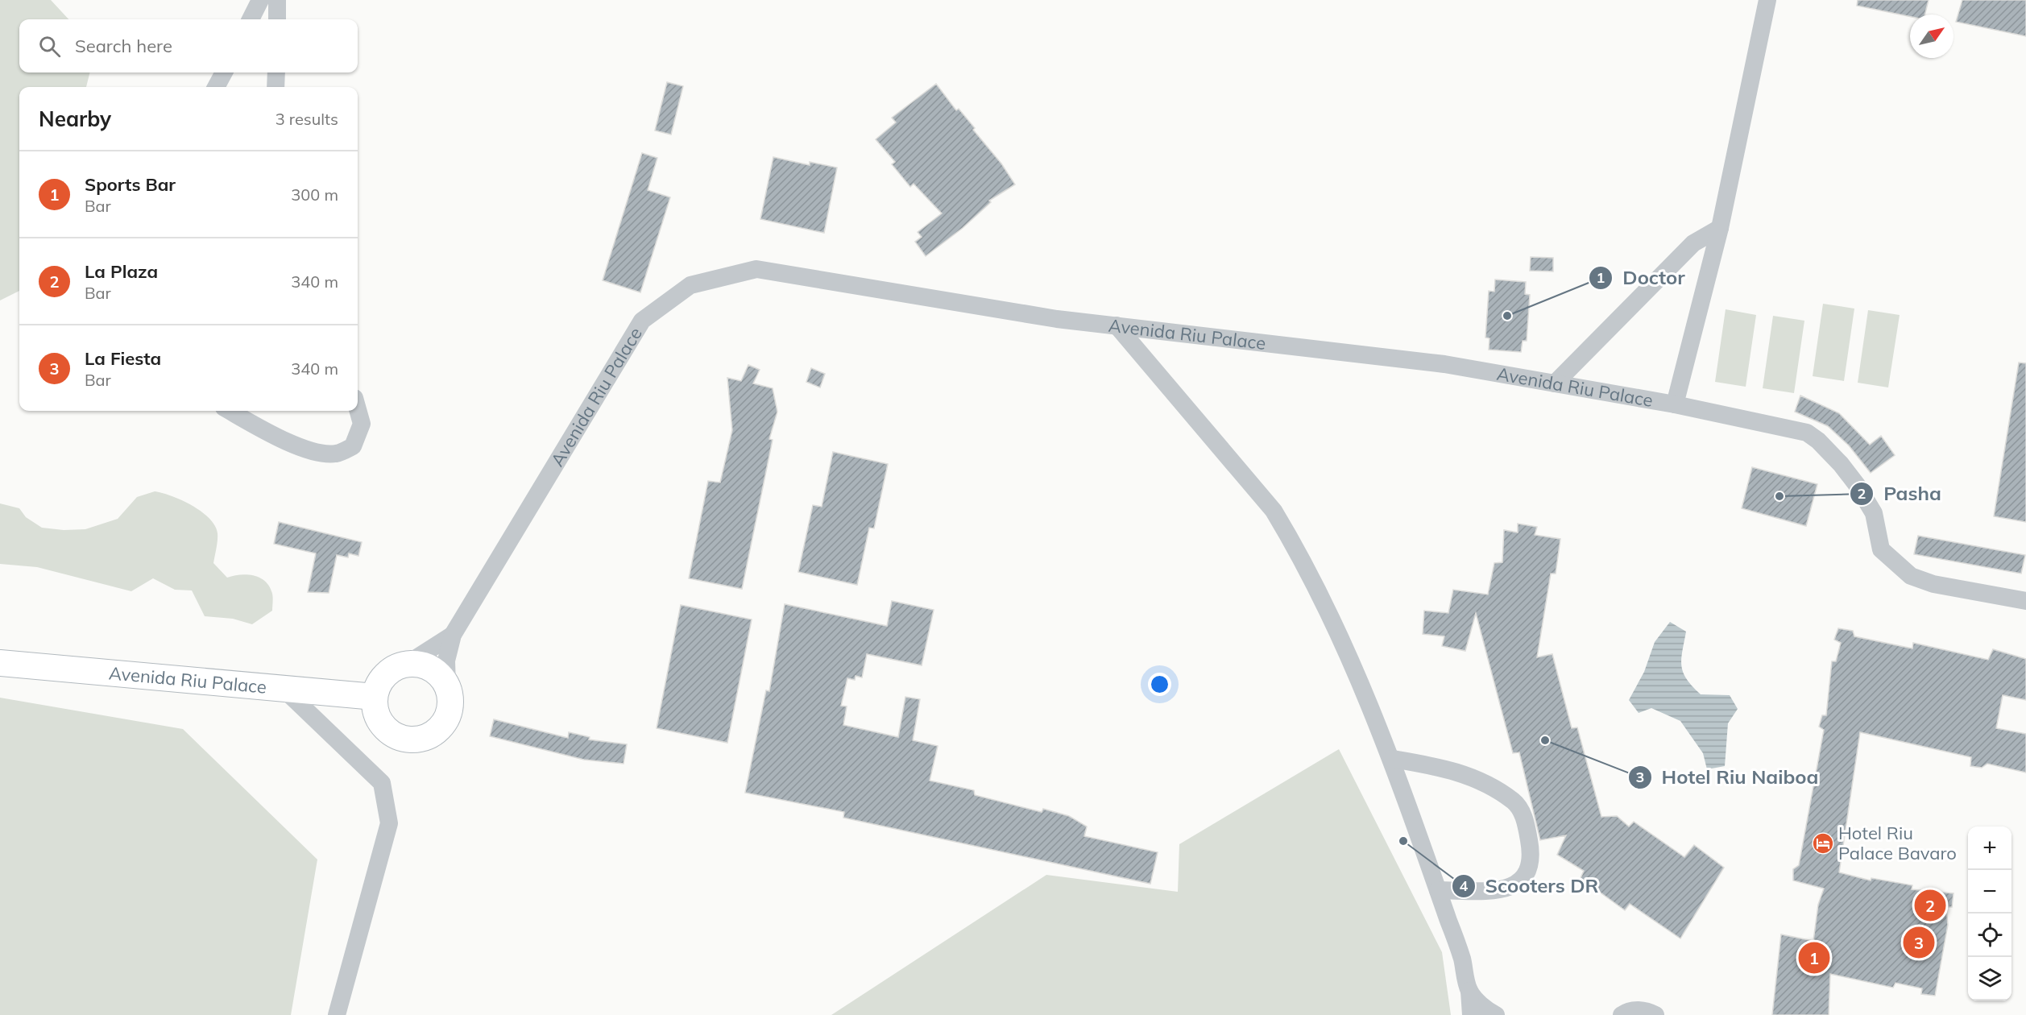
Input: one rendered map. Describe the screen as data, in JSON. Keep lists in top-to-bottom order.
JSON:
{
  "streets": {
    "street": ["Avenida Riu Palace"]
  },
  "places": {
    "other": [
      "Doctor",
      "Pasha",
      "Hotel Riu Naiboa",
      "Scooters DR"
    ],
    "hotel": ["Hotel Riu Palace Bavaro"]
  },
  "north": "top right",
  "page": {
    "search": "Search here",
    "heading": ["Nearby", "3 results"],
    "list": [
      {
        "mark": "1",
        "name": "Sports Bar",
        "note": "Bar",
        "value": "300 m"
      },
      {
        "mark": "2",
        "name": "La Plaza",
        "note": "Bar",
        "value": "340 m"
      },
      {
        "mark": "3",
        "name": "La Fiesta",
        "note": "Bar",
        "value": "340 m"
      }
    ],
    "map_buttons": ["+", "−"],
    "pins": ["2", "3", "1"]
  }
}
